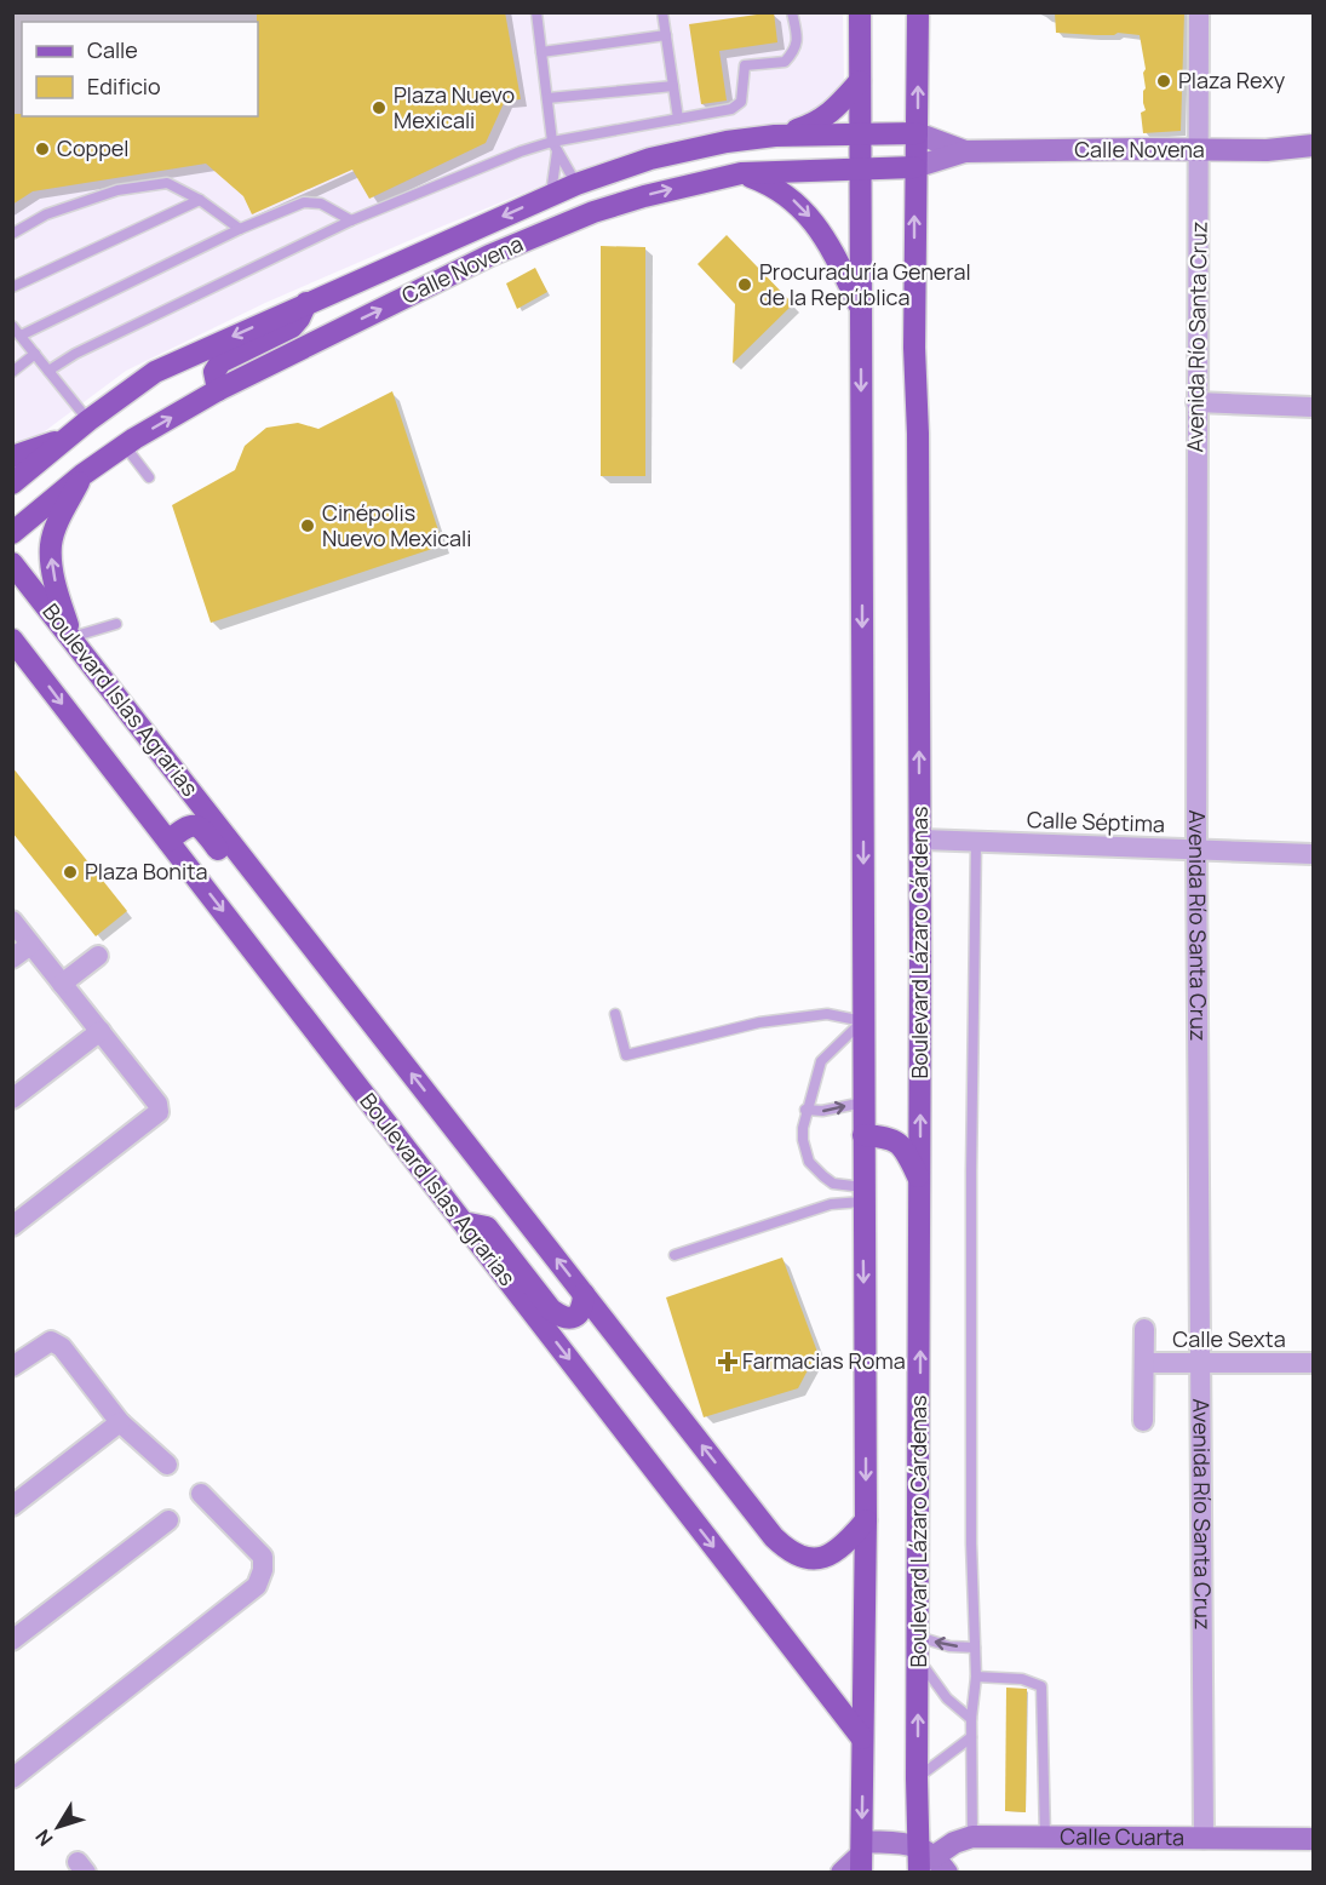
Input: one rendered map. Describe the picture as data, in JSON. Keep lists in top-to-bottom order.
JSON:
{
  "streets": {
    "main road": ["Calle Novena", "Boulevard Islas Agrarias", "Boulevard Lázaro Cárdenas"],
    "street": [
      "Avenida Río Santa Cruz",
      "Calle Séptima",
      "Calle Sexta",
      "Calle Cuarta"
    ]
  },
  "crossings": [
    ["Calle Novena", "Avenida Río Santa Cruz"],
    ["Calle Novena", "Boulevard Lázaro Cárdenas"],
    ["Avenida Río Santa Cruz", "Calle Séptima"],
    ["Avenida Río Santa Cruz", "Calle Sexta"],
    ["Avenida Río Santa Cruz", "Calle Cuarta"],
    ["Calle Séptima", "Boulevard Lázaro Cárdenas"],
    ["Boulevard Lázaro Cárdenas", "Calle Cuarta"]
  ],
  "places": {
    "other": [
      "Plaza Rexy",
      "Plaza Nuevo Mexicali",
      "Coppel",
      "Procuraduría General de la República",
      "Cinépolis Nuevo Mexicali",
      "Plaza Bonita"
    ],
    "health": ["Farmacias Roma"]
  },
  "legend": ["Calle", "Edificio"],
  "north": "bottom left"
}
